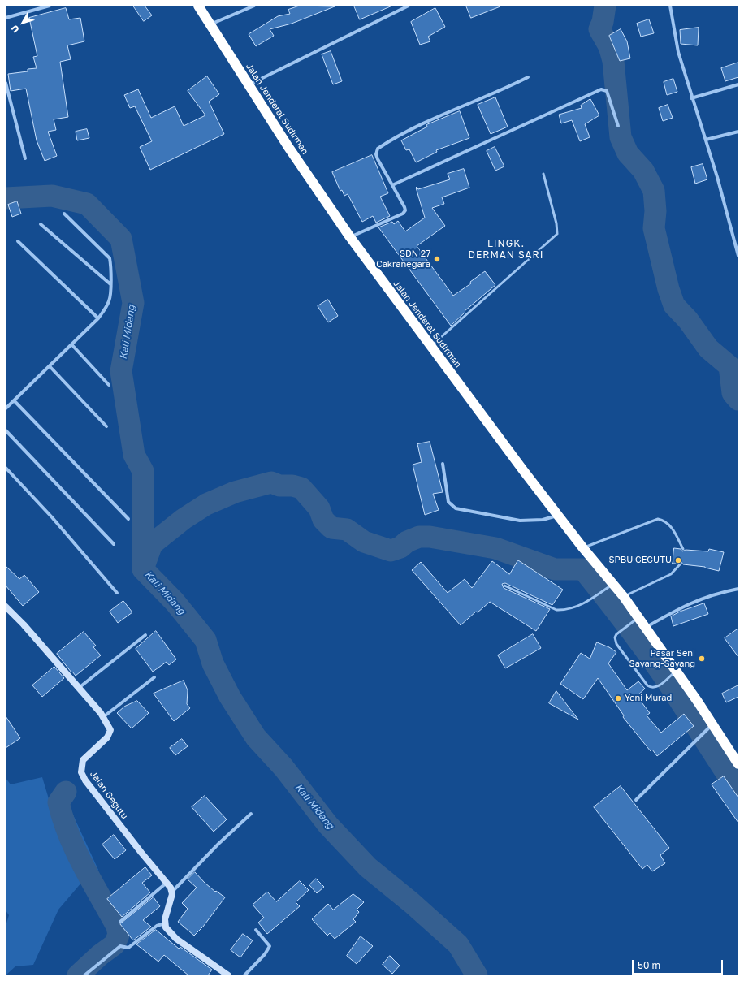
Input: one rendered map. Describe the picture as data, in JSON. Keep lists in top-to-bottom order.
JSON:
{
  "streets": {
    "highway": ["Jalan Jenderal Sudirman"],
    "street": ["Jalan Gegutu"]
  },
  "districts": ["LINGK. DERMAN SARI"],
  "water": ["Kali Midang"],
  "places": [
    "SDN 27 Cakranegara",
    "SPBU GEGUTU",
    "Pasar Seni Sayang-Sayang",
    "Yeni Murad"
  ],
  "scale_bar": "50 m",
  "north": "bottom left"
}
